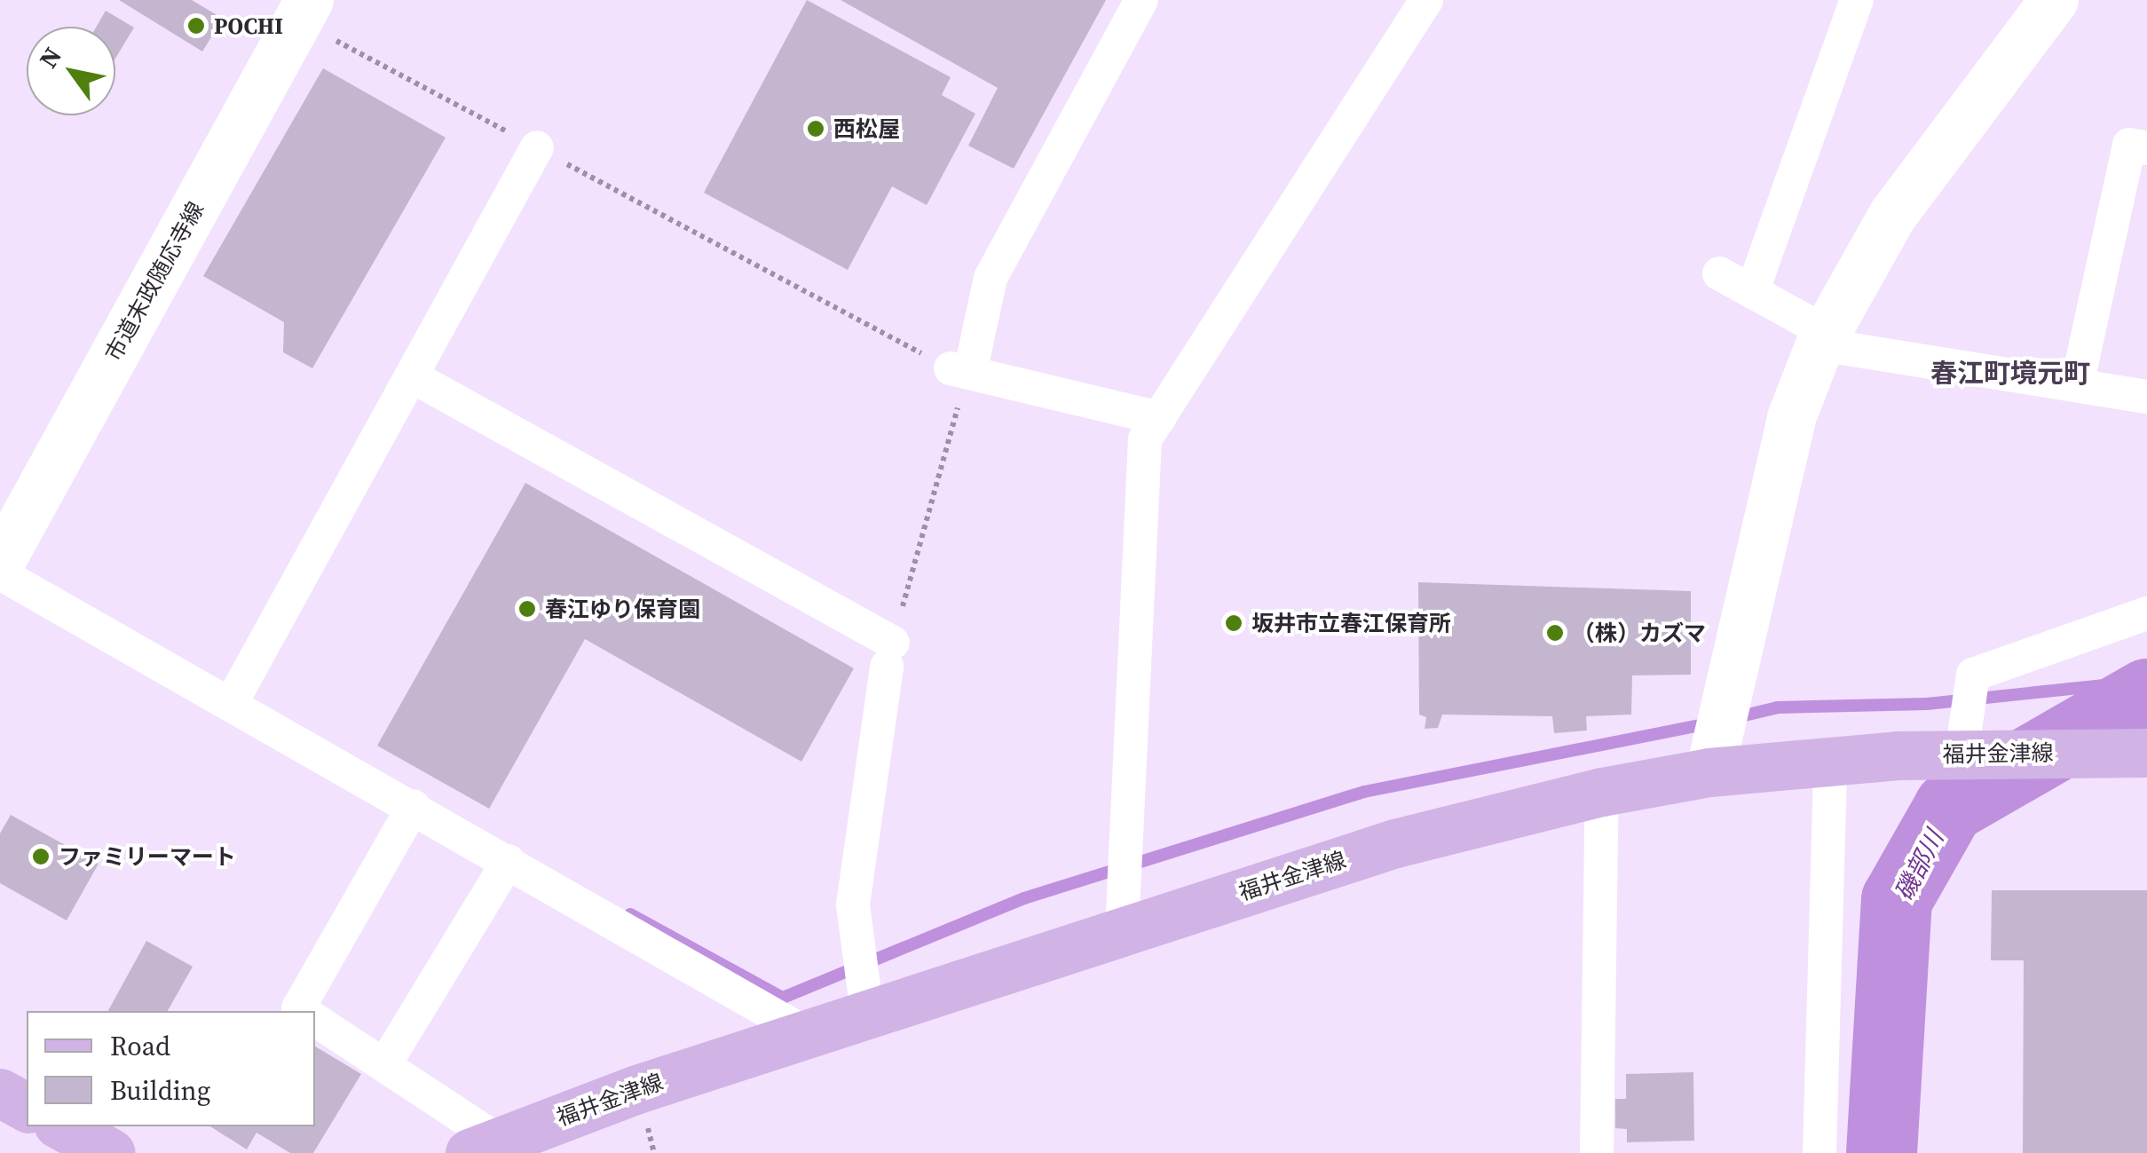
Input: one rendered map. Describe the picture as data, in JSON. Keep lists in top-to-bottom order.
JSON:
{
  "streets": {
    "main road": ["福井金津線"],
    "street": ["市道末政随応寺線"]
  },
  "districts": ["春江町境元町"],
  "water": ["磯部川"],
  "places": [
    "POCHI",
    "西松屋",
    "春江ゆり保育園",
    "坂井市立春江保育所",
    "（株）カズマ",
    "ファミリーマート"
  ],
  "legend": ["Road", "Building"],
  "north": "top left"
}
